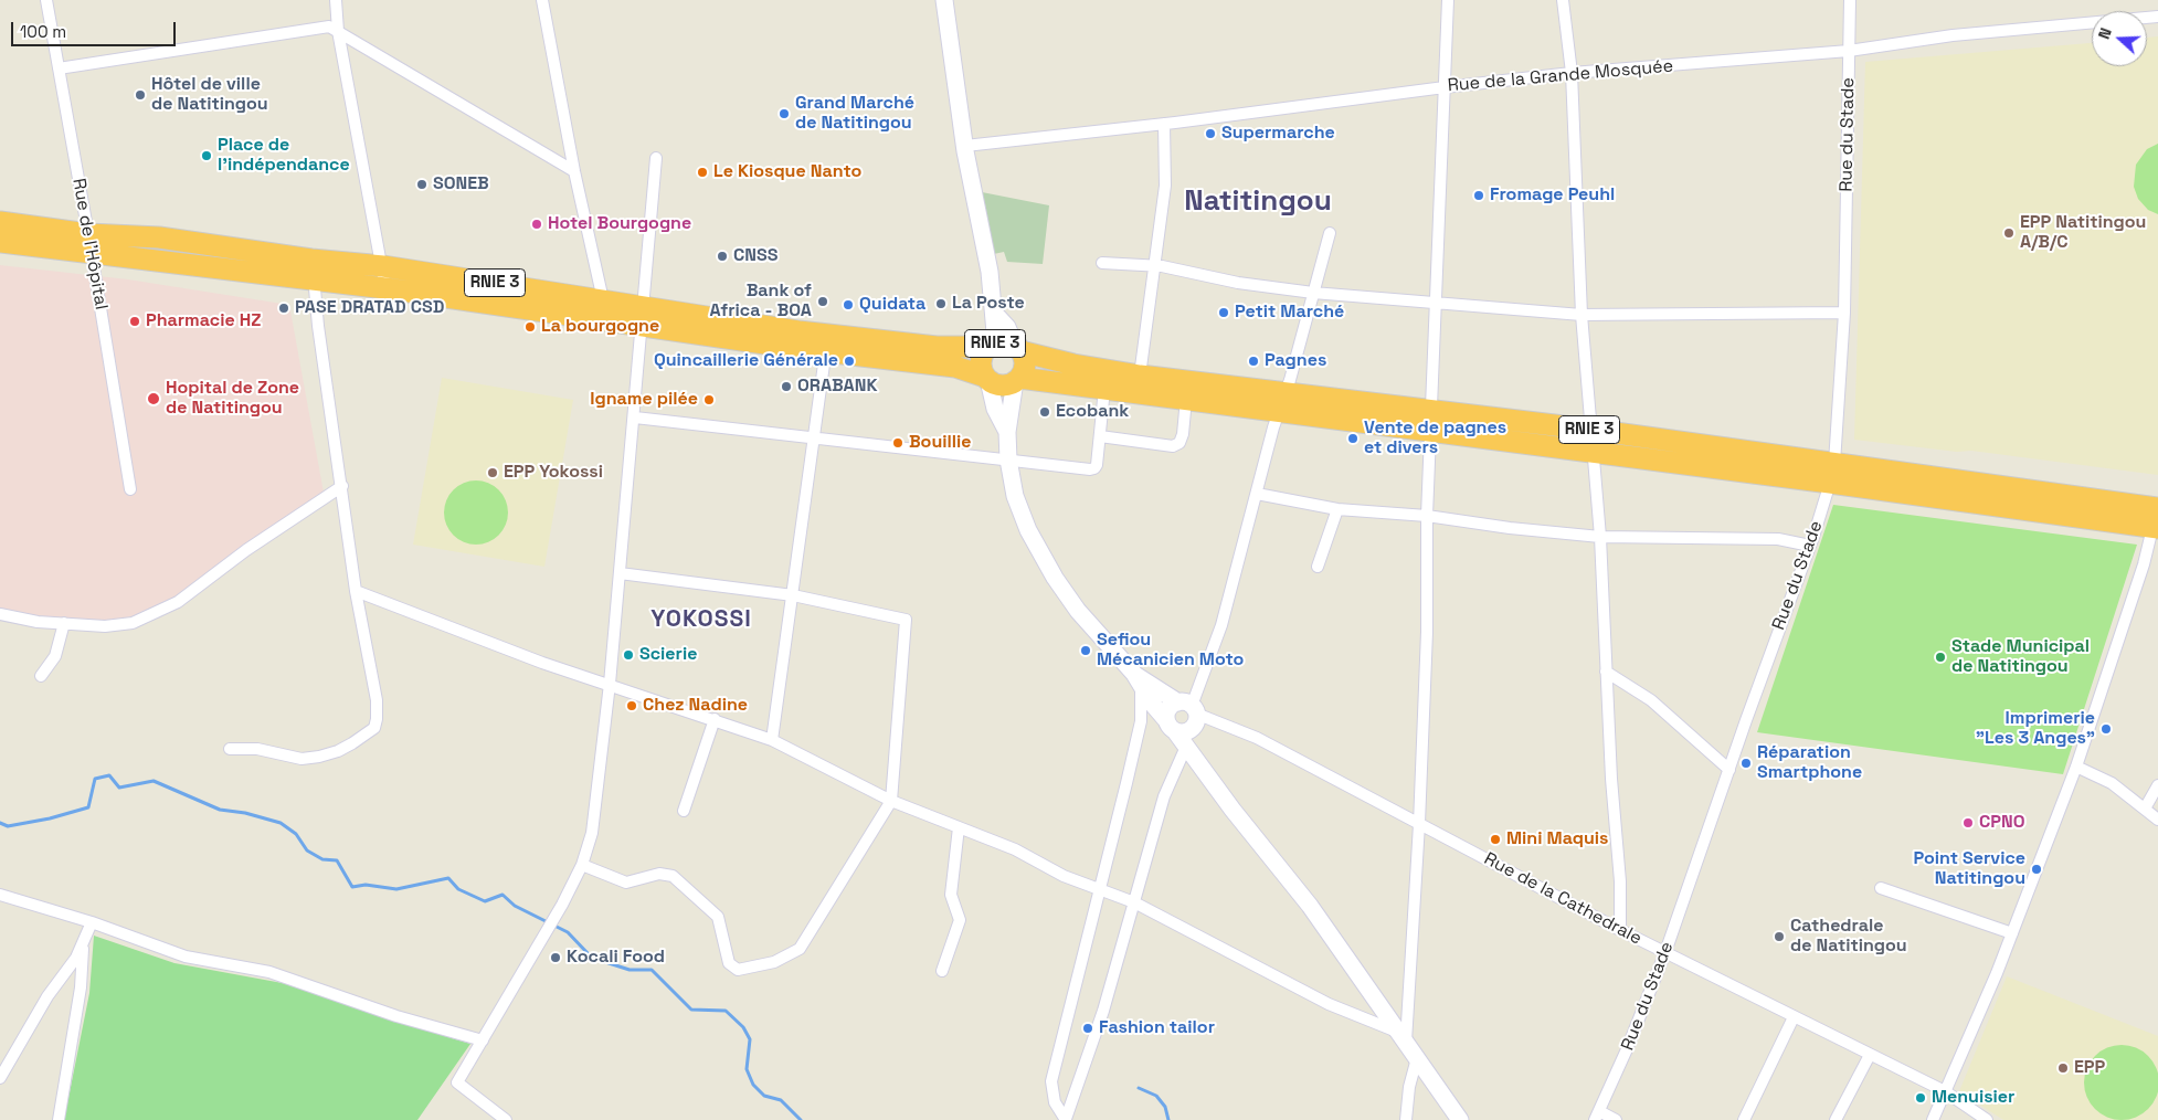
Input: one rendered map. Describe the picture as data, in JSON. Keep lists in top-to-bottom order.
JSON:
{
  "streets": {
    "highway": ["RNIE 3"],
    "street": [
      "Rue de la Grande Mosquée",
      "Rue du Stade",
      "Rue de l'Hôpital",
      "Rue de la Cathedrale"
    ]
  },
  "crossings": [
    ["Rue de la Grande Mosquée", "Rue du Stade"],
    ["Rue du Stade", "RNIE 3"],
    ["Rue du Stade", "Rue de la Cathedrale"],
    ["Rue de l'Hôpital", "RNIE 3"]
  ],
  "districts": ["Natitingou", "YOKOSSI"],
  "places": [
    "Hôtel de ville de Natitingou",
    "Grand Marché de Natitingou",
    "Supermarche",
    "Place de l'indépendance",
    "Le Kiosque Nanto",
    "SONEB",
    "Fromage Peuhl",
    "Hotel Bourgogne",
    "EPP Natitingou A/B/C",
    "CNSS",
    "Bank of Africa - BOA",
    "La Poste",
    "Quidata",
    "PASE DRATAD CSD",
    "Petit Marché",
    "Pharmacie HZ",
    "La bourgogne",
    "Quincaillerie Générale",
    "Pagnes",
    "ORABANK",
    "Hopital de Zone de Natitingou",
    "Igname pilée",
    "Ecobank",
    "Vente de pagnes et divers",
    "Bouillie",
    "EPP Yokossi",
    "Sefiou Mécanicien Moto",
    "Scierie",
    "Stade Municipal de Natitingou",
    "Chez Nadine",
    "Imprimerie \"Les 3 Anges\"",
    "Réparation Smartphone",
    "CPNO",
    "Mini Maquis",
    "Point Service Natitingou",
    "Cathedrale de Natitingou",
    "Kocali Food",
    "Fashion tailor",
    "EPP",
    "Menuisier"
  ],
  "scale_bar": "100 m",
  "north": "left"
}
